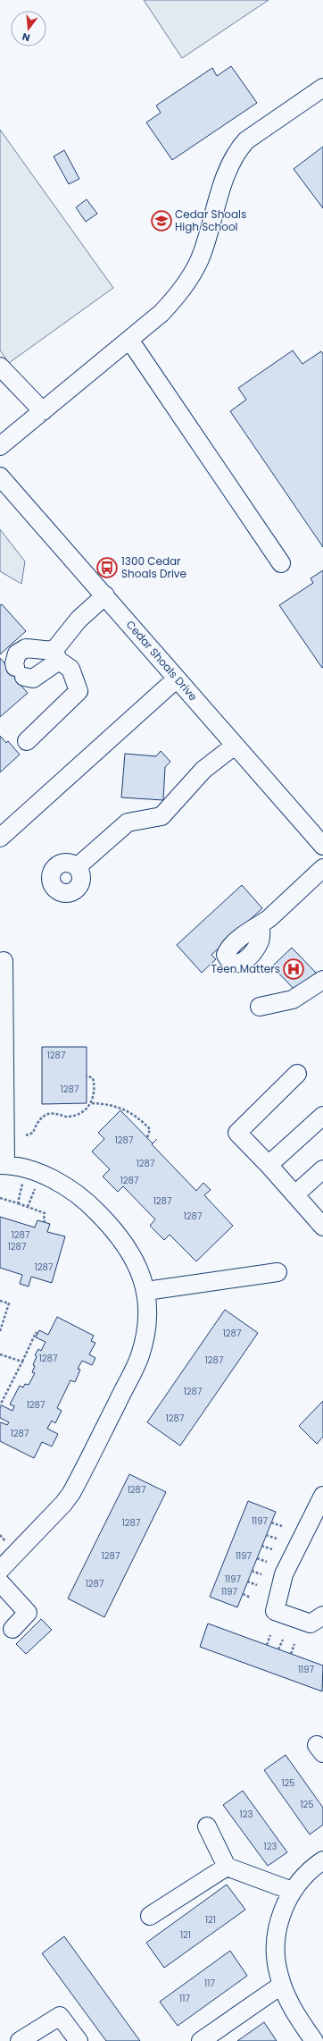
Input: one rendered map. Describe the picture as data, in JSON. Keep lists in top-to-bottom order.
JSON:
{
  "streets": {
    "street": ["Cedar Shoals Drive"]
  },
  "places": {
    "school or university": ["Cedar Shoals High School"],
    "bus stop": ["1300 Cedar Shoals Drive"],
    "hospital": ["Teen Matters"]
  },
  "house_numbers": [
    "1287",
    "1287",
    "1287",
    "1287",
    "1287",
    "1287",
    "1287",
    "1287",
    "1287",
    "1287",
    "1287",
    "1287",
    "1287",
    "1287",
    "1287",
    "1287",
    "1287",
    "1287",
    "1197",
    "1287",
    "1287",
    "1197",
    "1197",
    "1287",
    "1197",
    "1197",
    "125",
    "125",
    "123",
    "123",
    "121",
    "121",
    "117",
    "117"
  ],
  "north": "bottom"
}
